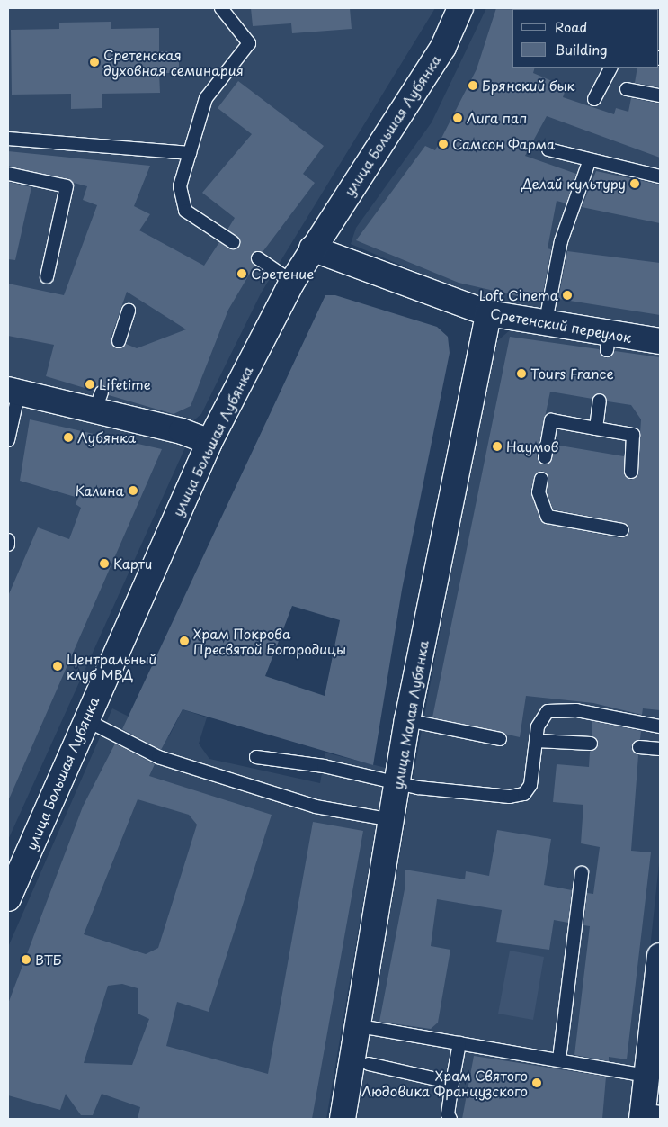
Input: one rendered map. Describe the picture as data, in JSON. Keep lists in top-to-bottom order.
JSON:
{
  "streets": {
    "street": ["улица Большая Лубянка", "Сретенский переулок", "улица Малая Лубянка"]
  },
  "crossings": [
    ["улица Большая Лубянка", "Сретенский переулок"],
    ["Сретенский переулок", "улица Малая Лубянка"]
  ],
  "places": [
    "Сретенская духовная семинария",
    "Брянский бык",
    "Лига пап",
    "Самсон Фарма",
    "Делай культуру",
    "Сретение",
    "Loft Cinema",
    "Tours France",
    "Lifetime",
    "Лубянка",
    "Наумов",
    "Калина",
    "Карти",
    "Храм Покрова Пресвятой Богородицы",
    "Центральный клуб МВД",
    "ВТБ",
    "Храм Святого Людовика Французского"
  ],
  "legend": ["Road", "Building"]
}
